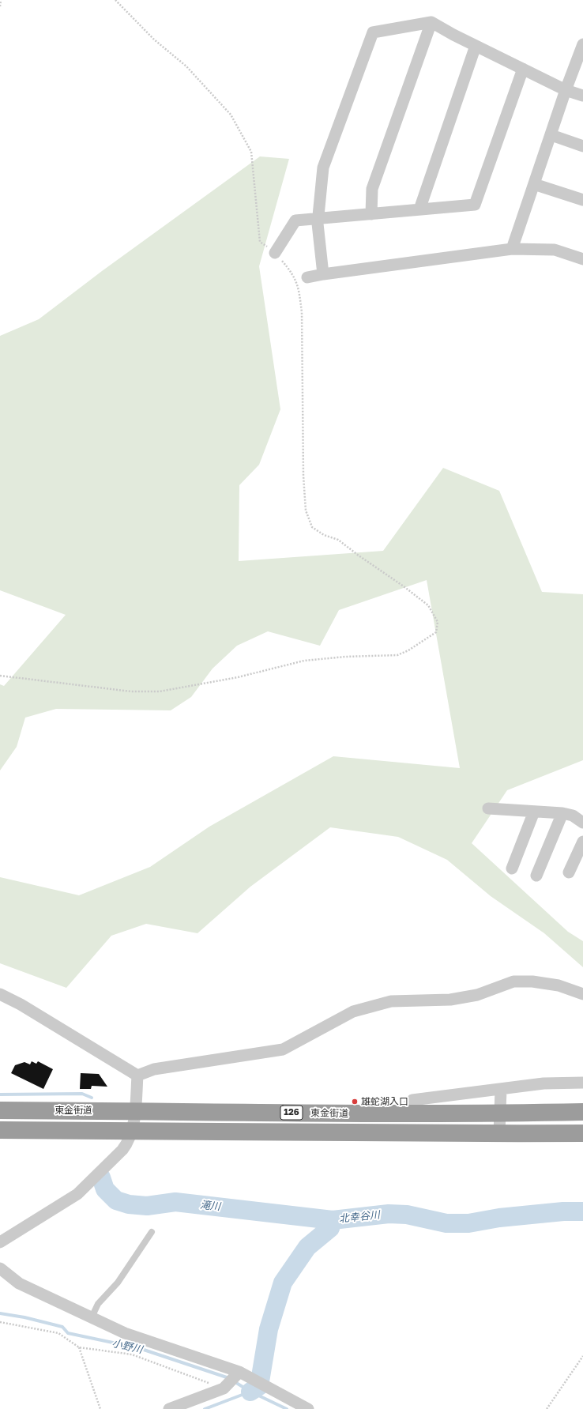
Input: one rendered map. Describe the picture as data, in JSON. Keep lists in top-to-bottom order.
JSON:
{
  "streets": {
    "highway": ["東金街道", "126"]
  },
  "water": ["滝川", "北幸谷川", "小野川"],
  "places": ["雄蛇湖入口"]
}
